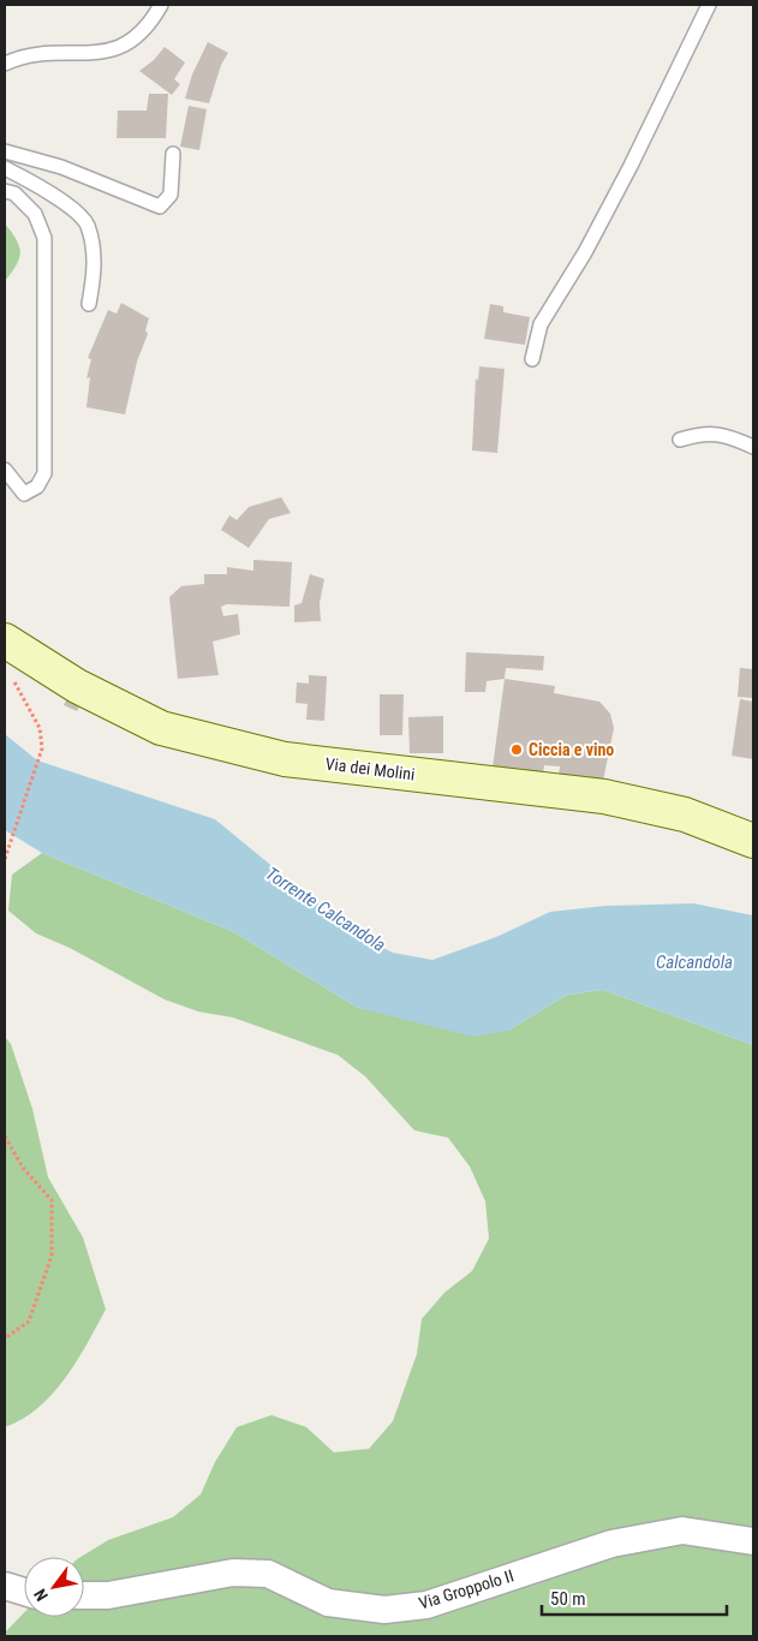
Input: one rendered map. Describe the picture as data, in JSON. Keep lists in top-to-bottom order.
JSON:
{
  "streets": {
    "street": ["Via dei Molini", "Via Groppolo II"]
  },
  "water": ["Torrente Calcandola", "Calcandola"],
  "places": ["Ciccia e vino"],
  "scale_bar": "50 m",
  "north": "bottom left"
}
